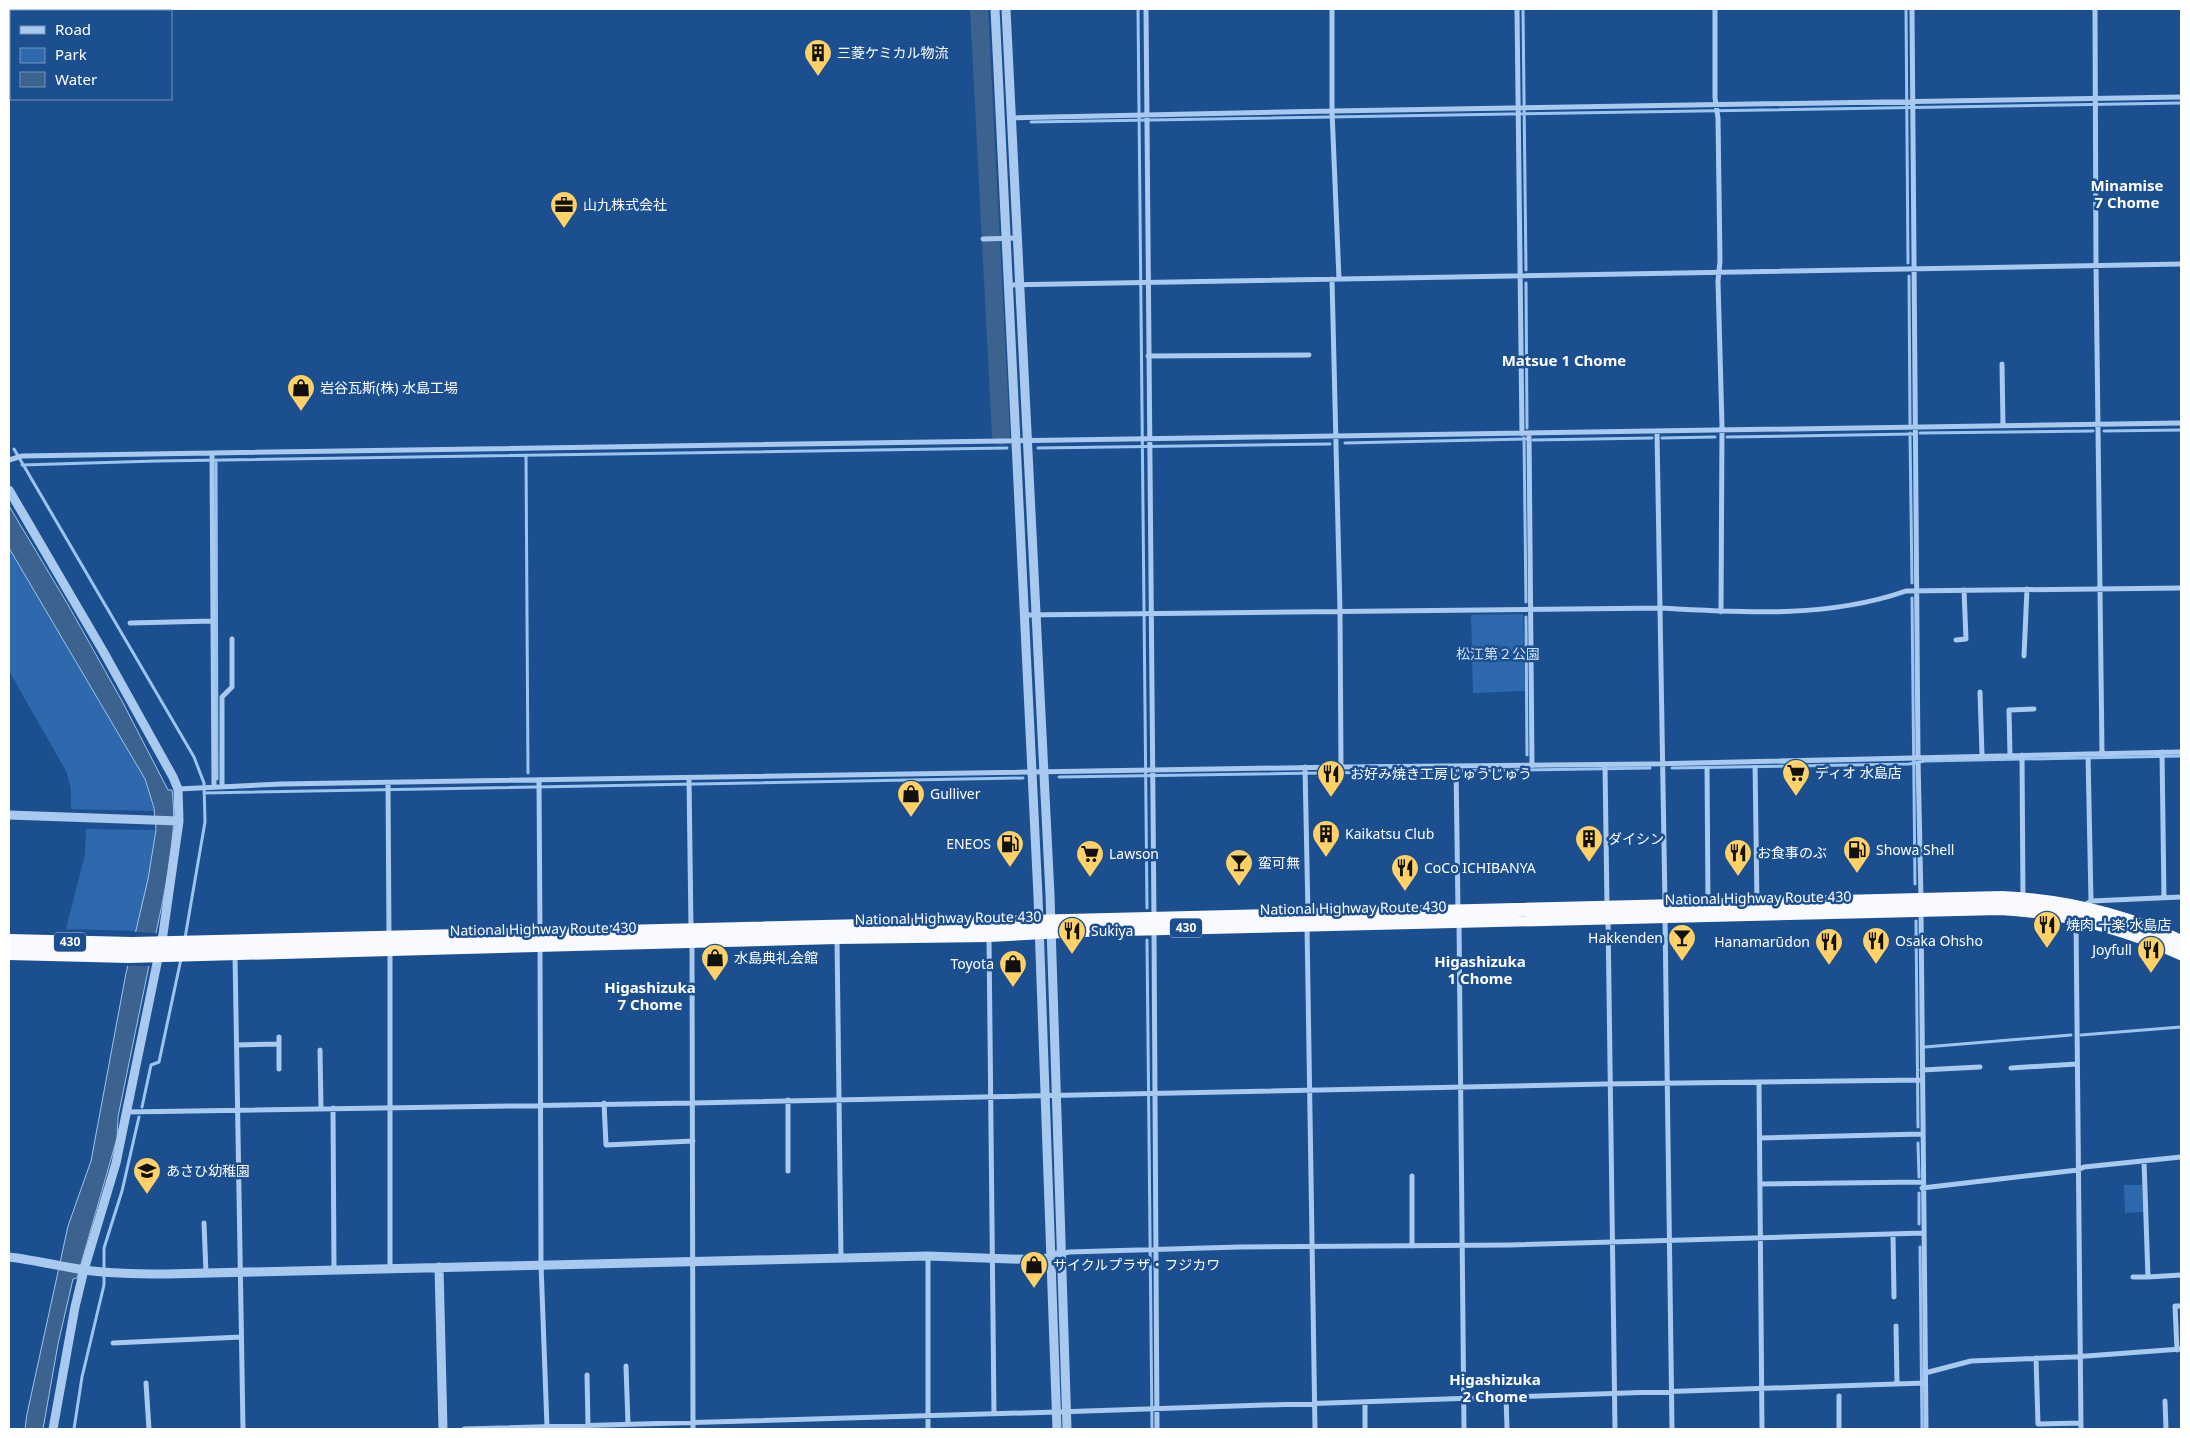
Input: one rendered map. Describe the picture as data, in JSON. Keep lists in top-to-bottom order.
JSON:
{
  "streets": {
    "highway": ["National Highway Route 430", "430"]
  },
  "districts": [
    "Minamise 7 Chome",
    "Matsue 1 Chome",
    "Higashizuka 1 Chome",
    "Higashizuka 7 Chome",
    "Higashizuka 2 Chome"
  ],
  "parks": ["松江第２公園"],
  "places": {
    "building": ["三菱ケミカル物流", "Kaikatsu Club", "ダイシン"],
    "office": ["山九株式会社"],
    "shop": [
      "岩谷瓦斯(株) 水島工場",
      "Gulliver",
      "水島典礼会館",
      "Toyota",
      "サイクルプラザ・フジカワ"
    ],
    "supermarket": ["ディオ 水島店", "Lawson"],
    "restaurant": [
      "お好み焼き工房じゅうじゅう",
      "お食事のぶ",
      "CoCo ICHIBANYA",
      "焼肉 十楽 水島店",
      "Sukiya",
      "Osaka Ohsho",
      "Hanamarūdon",
      "Joyfull"
    ],
    "fuel station": ["ENEOS", "Showa Shell"],
    "bar": ["蛮可無", "Hakkenden"],
    "school or university": ["あさひ幼稚園"]
  },
  "legend": ["Road", "Park", "Water"]
}
